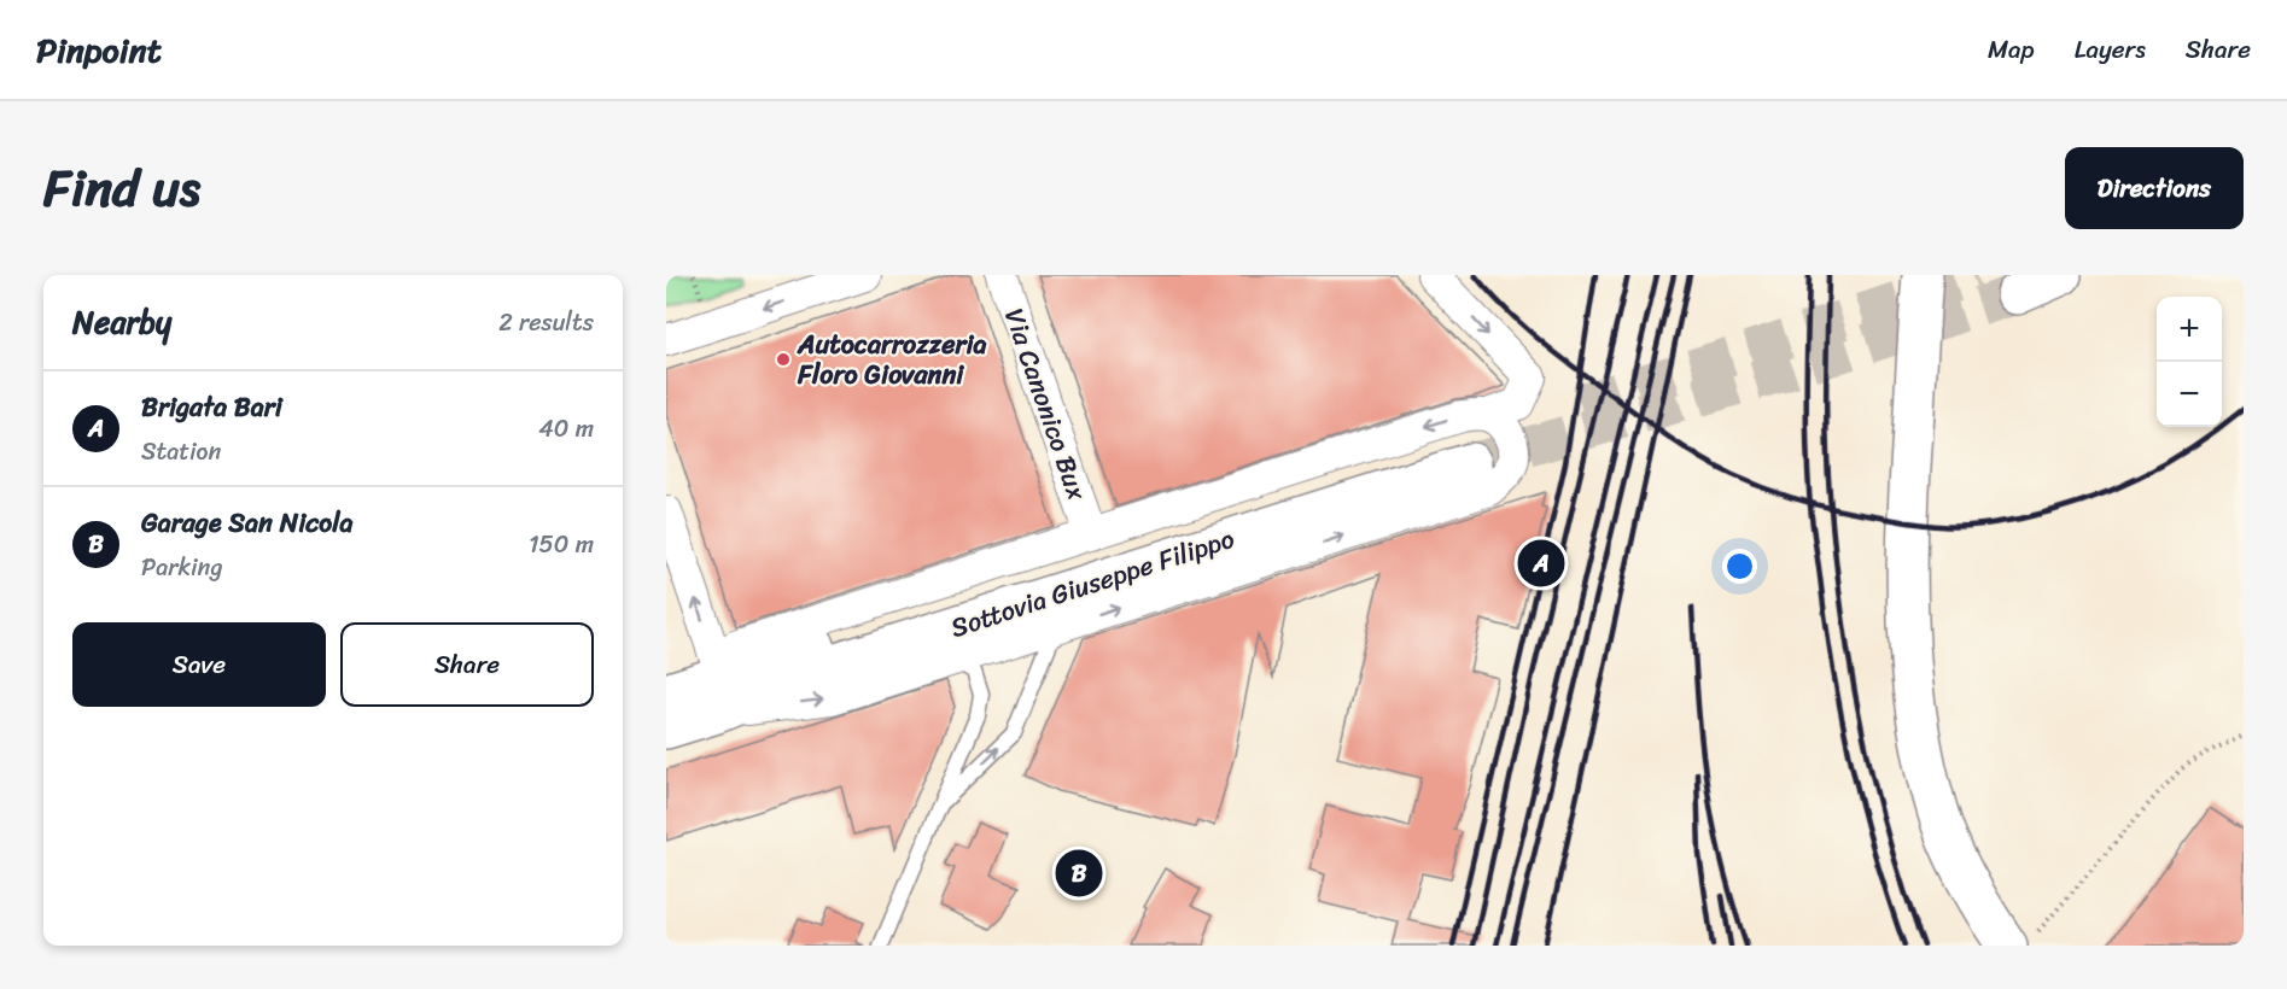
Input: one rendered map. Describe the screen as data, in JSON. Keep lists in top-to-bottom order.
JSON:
{
  "streets": {
    "main road": ["Sottovia Giuseppe Filippo"],
    "street": ["Via Canonico Bux"]
  },
  "places": ["Autocarrozzeria Floro Giovanni"],
  "page": {
    "header": "Pinpoint",
    "nav": ["Map", "Layers", "Share"],
    "title": "Find us",
    "buttons": [
      "Directions",
      ["Save", "Share"]
    ],
    "heading": ["Nearby", "2 results"],
    "map_buttons": ["+", "−"],
    "list": [
      {
        "mark": "A",
        "name": "Brigata Bari",
        "note": "Station",
        "value": "40 m"
      },
      {
        "mark": "B",
        "name": "Garage San Nicola",
        "note": "Parking",
        "value": "150 m"
      }
    ],
    "pins": ["A", "B"]
  }
}
